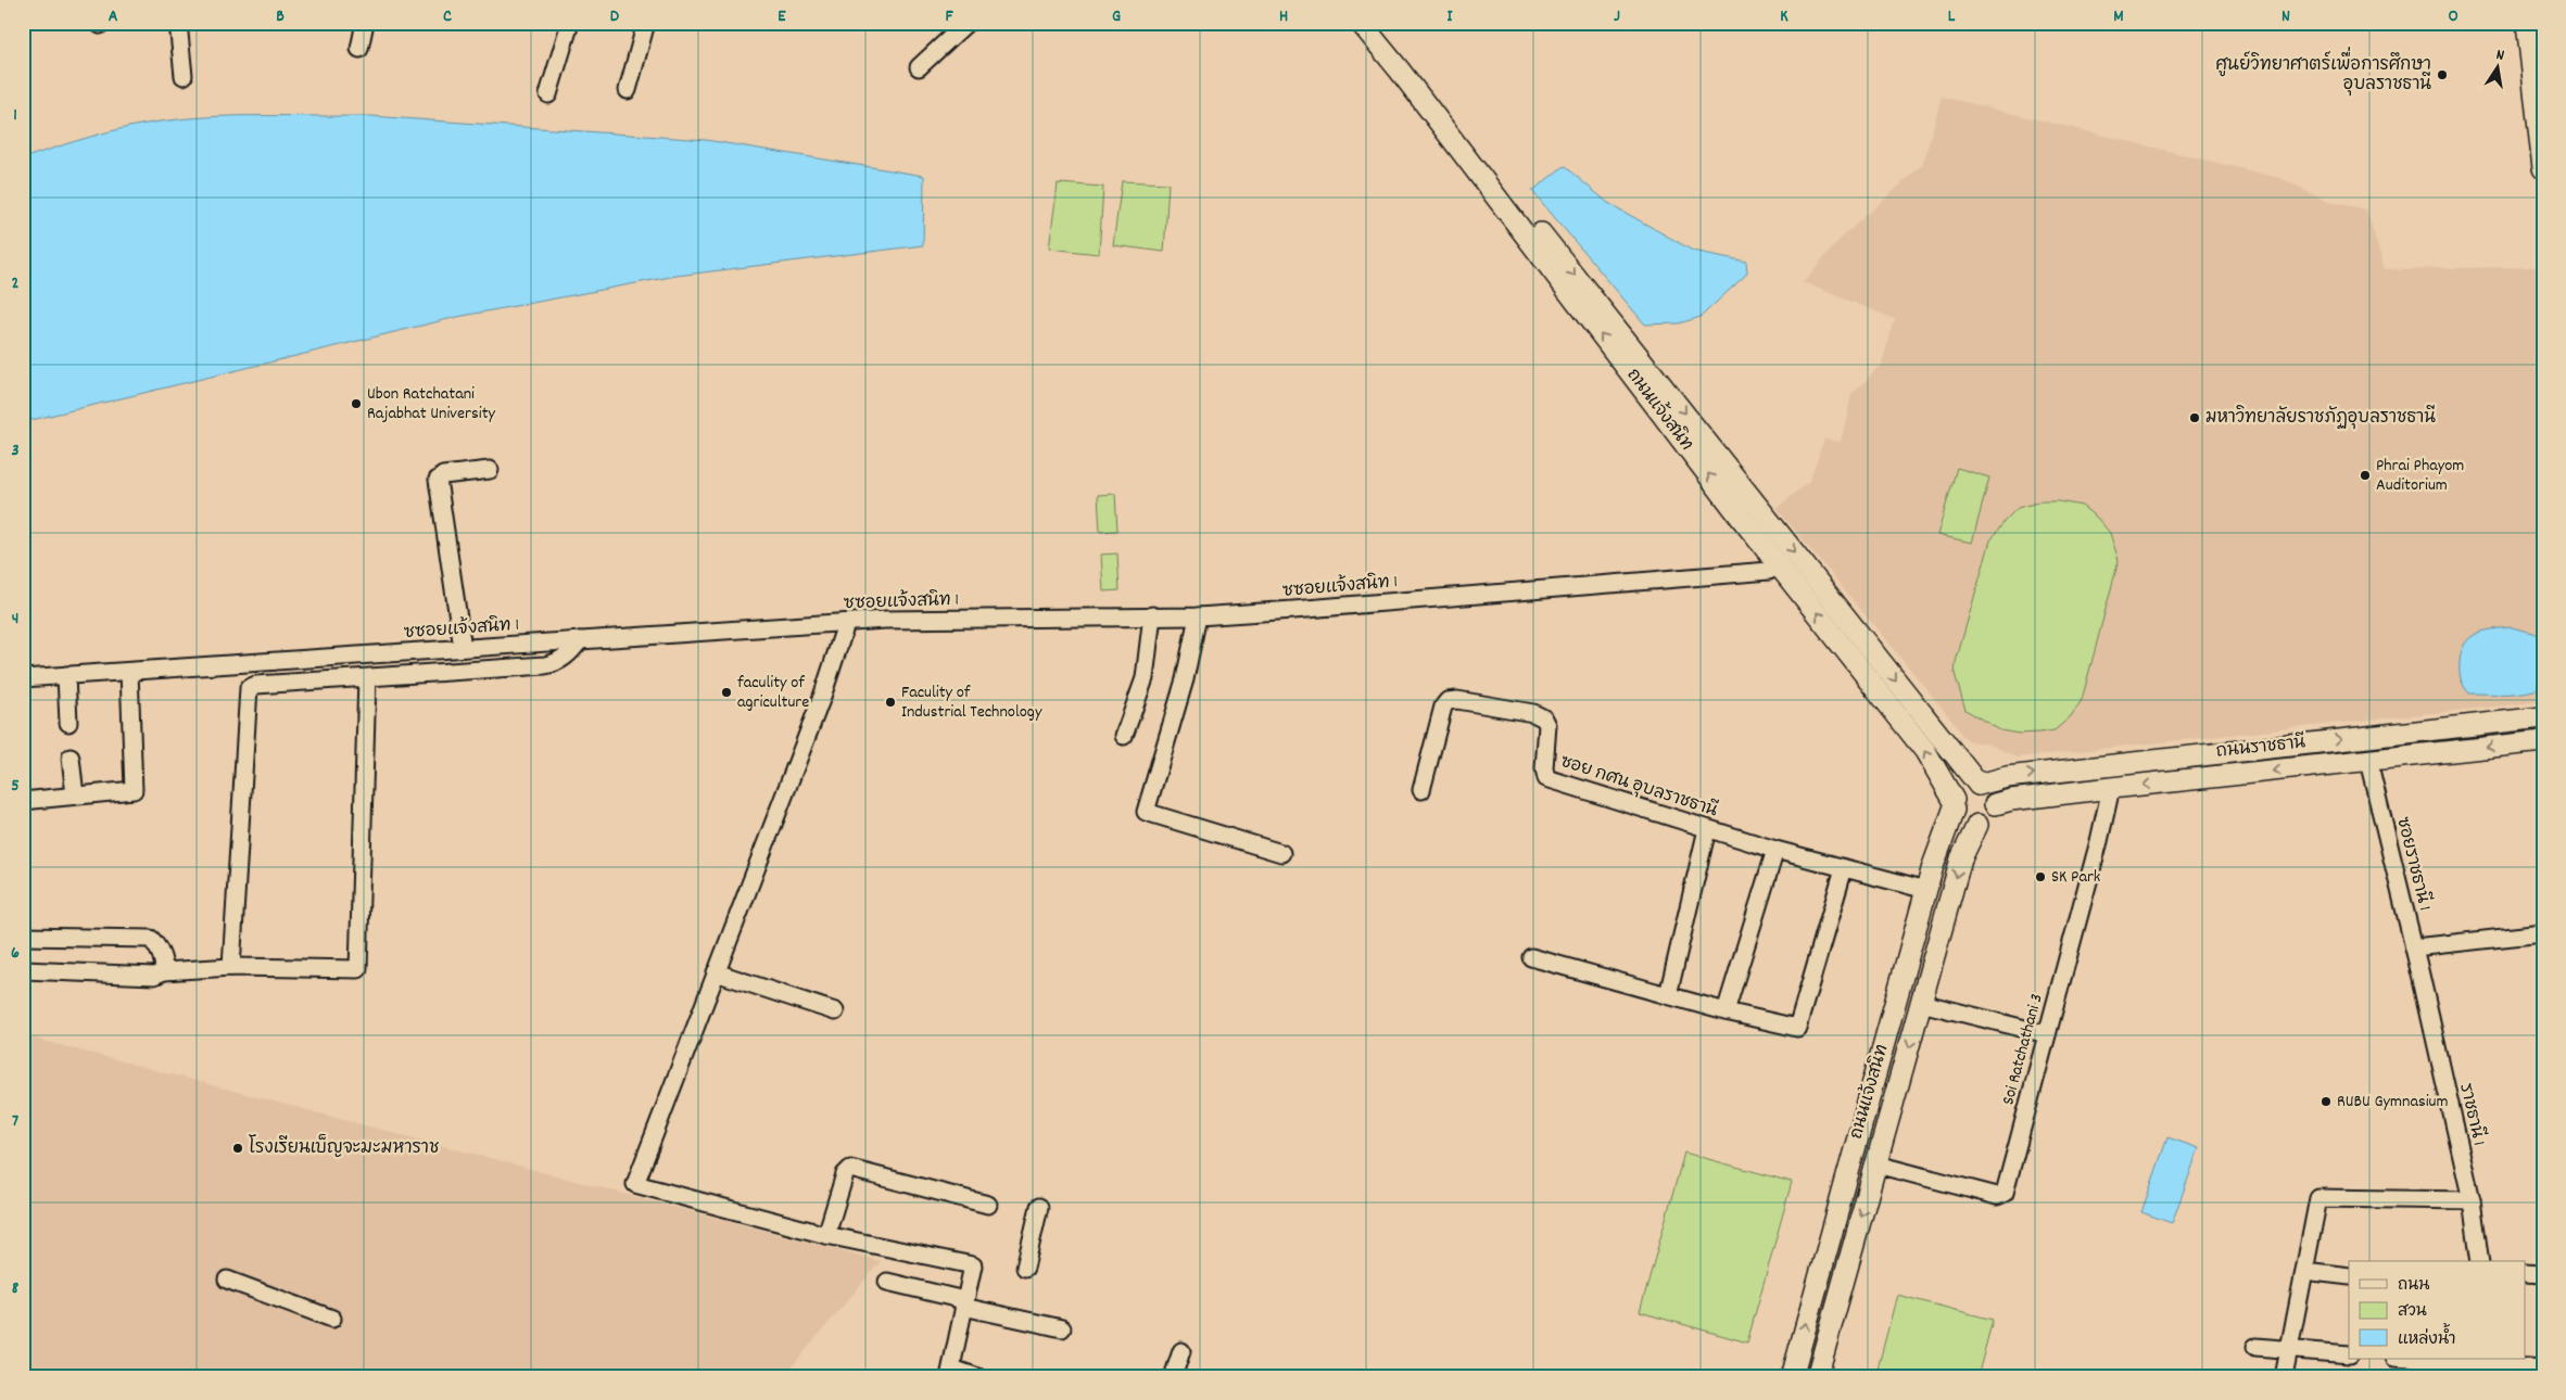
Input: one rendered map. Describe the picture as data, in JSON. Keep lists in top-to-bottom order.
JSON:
{
  "streets": {
    "main road": ["ถนนแจ้งสนิท", "ถนนราชธานี"],
    "street": [
      "ซซอยแจ้งสนิท 1",
      "ซอย กศน อุบลราชธานี",
      "ซอยราชธานี 1",
      "Soi Ratchathani 3",
      "ราชธานี 1"
    ]
  },
  "crossings": [
    ["ถนนแจ้งสนิท", "ซซอยแจ้งสนิท 1"],
    ["ถนนแจ้งสนิท", "ถนนราชธานี"],
    ["ถนนแจ้งสนิท", "ซอย กศน อุบลราชธานี"],
    ["ถนนแจ้งสนิท", "Soi Ratchathani 3"],
    ["ถนนราชธานี", "ซอยราชธานี 1"],
    ["ถนนราชธานี", "Soi Ratchathani 3"],
    ["ซอยราชธานี 1", "ราชธานี 1"]
  ],
  "places": [
    "ศูนย์วิทยาศาตร์เพื่อการศึกษา อุบลราชธานี",
    "Ubon Ratchatani Rajabhat University",
    "มหาวิทยาลัยราชภัฏอุบลราชธานี",
    "Phrai Phayom Auditorium",
    "faculity of agriculture",
    "Faculity of Industrial Technology",
    "SK Park",
    "RUBU Gymnasium",
    "โรงเรียนเบ็ญจะมะมหาราช"
  ],
  "legend": ["ถนน", "สวน", "แหล่งน้ำ"],
  "north": "top",
  "grid": {
    "columns": [
      "A",
      "B",
      "C",
      "D",
      "E",
      "F",
      "G",
      "H",
      "I",
      "J",
      "K",
      "L",
      "M",
      "N",
      "O"
    ],
    "rows": [
      "1",
      "2",
      "3",
      "4",
      "5",
      "6",
      "7",
      "8"
    ]
  }
}
